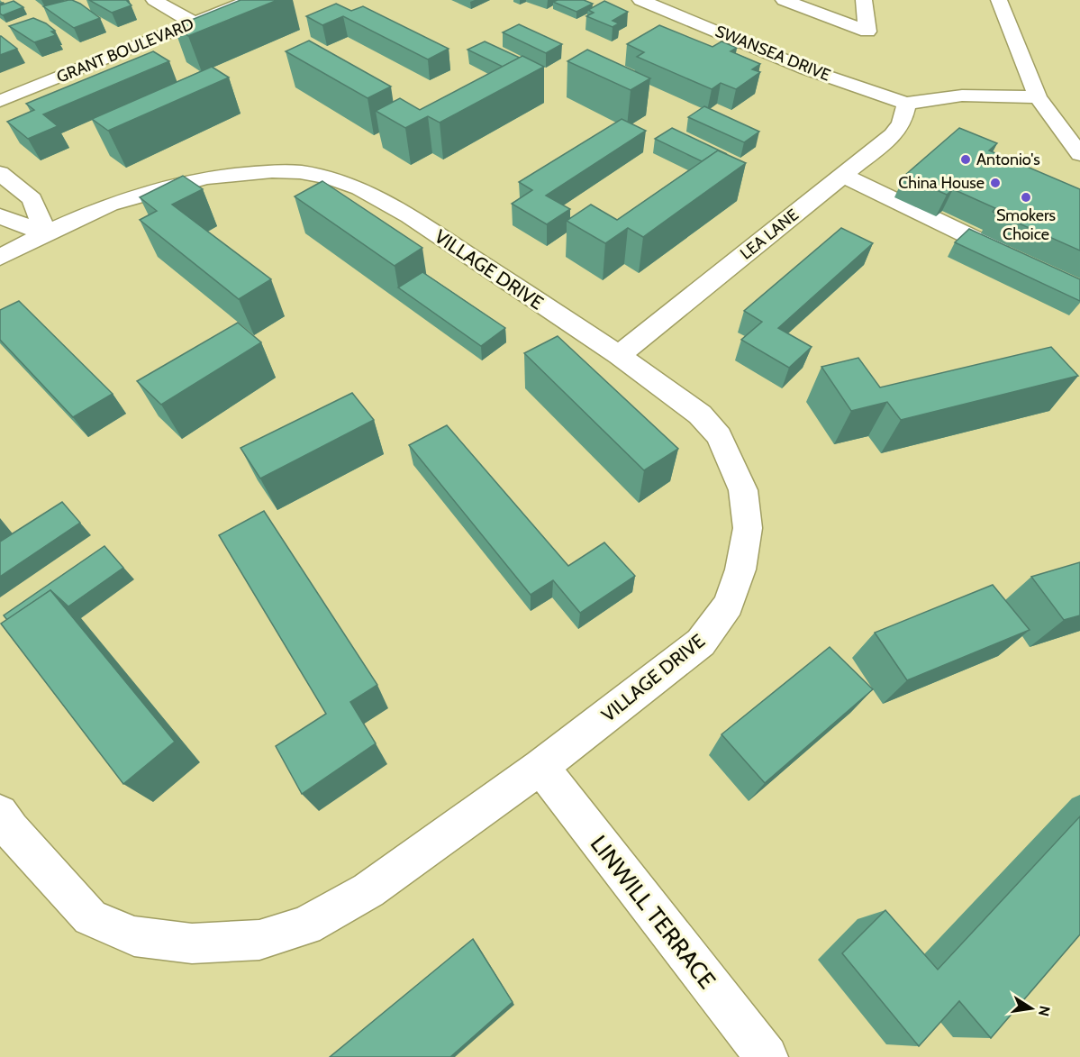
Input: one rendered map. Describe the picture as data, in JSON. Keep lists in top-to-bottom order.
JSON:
{
  "streets": {
    "street": [
      "GRANT BOULEVARD",
      "SWANSEA DRIVE",
      "LEA LANE",
      "VILLAGE DRIVE",
      "LINWILL TERRACE"
    ]
  },
  "crossings": [
    ["SWANSEA DRIVE", "LEA LANE"],
    ["LEA LANE", "VILLAGE DRIVE"],
    ["VILLAGE DRIVE", "LINWILL TERRACE"]
  ],
  "places": ["Antonio's", "China House", "Smokers Choice"],
  "north": "right"
}
